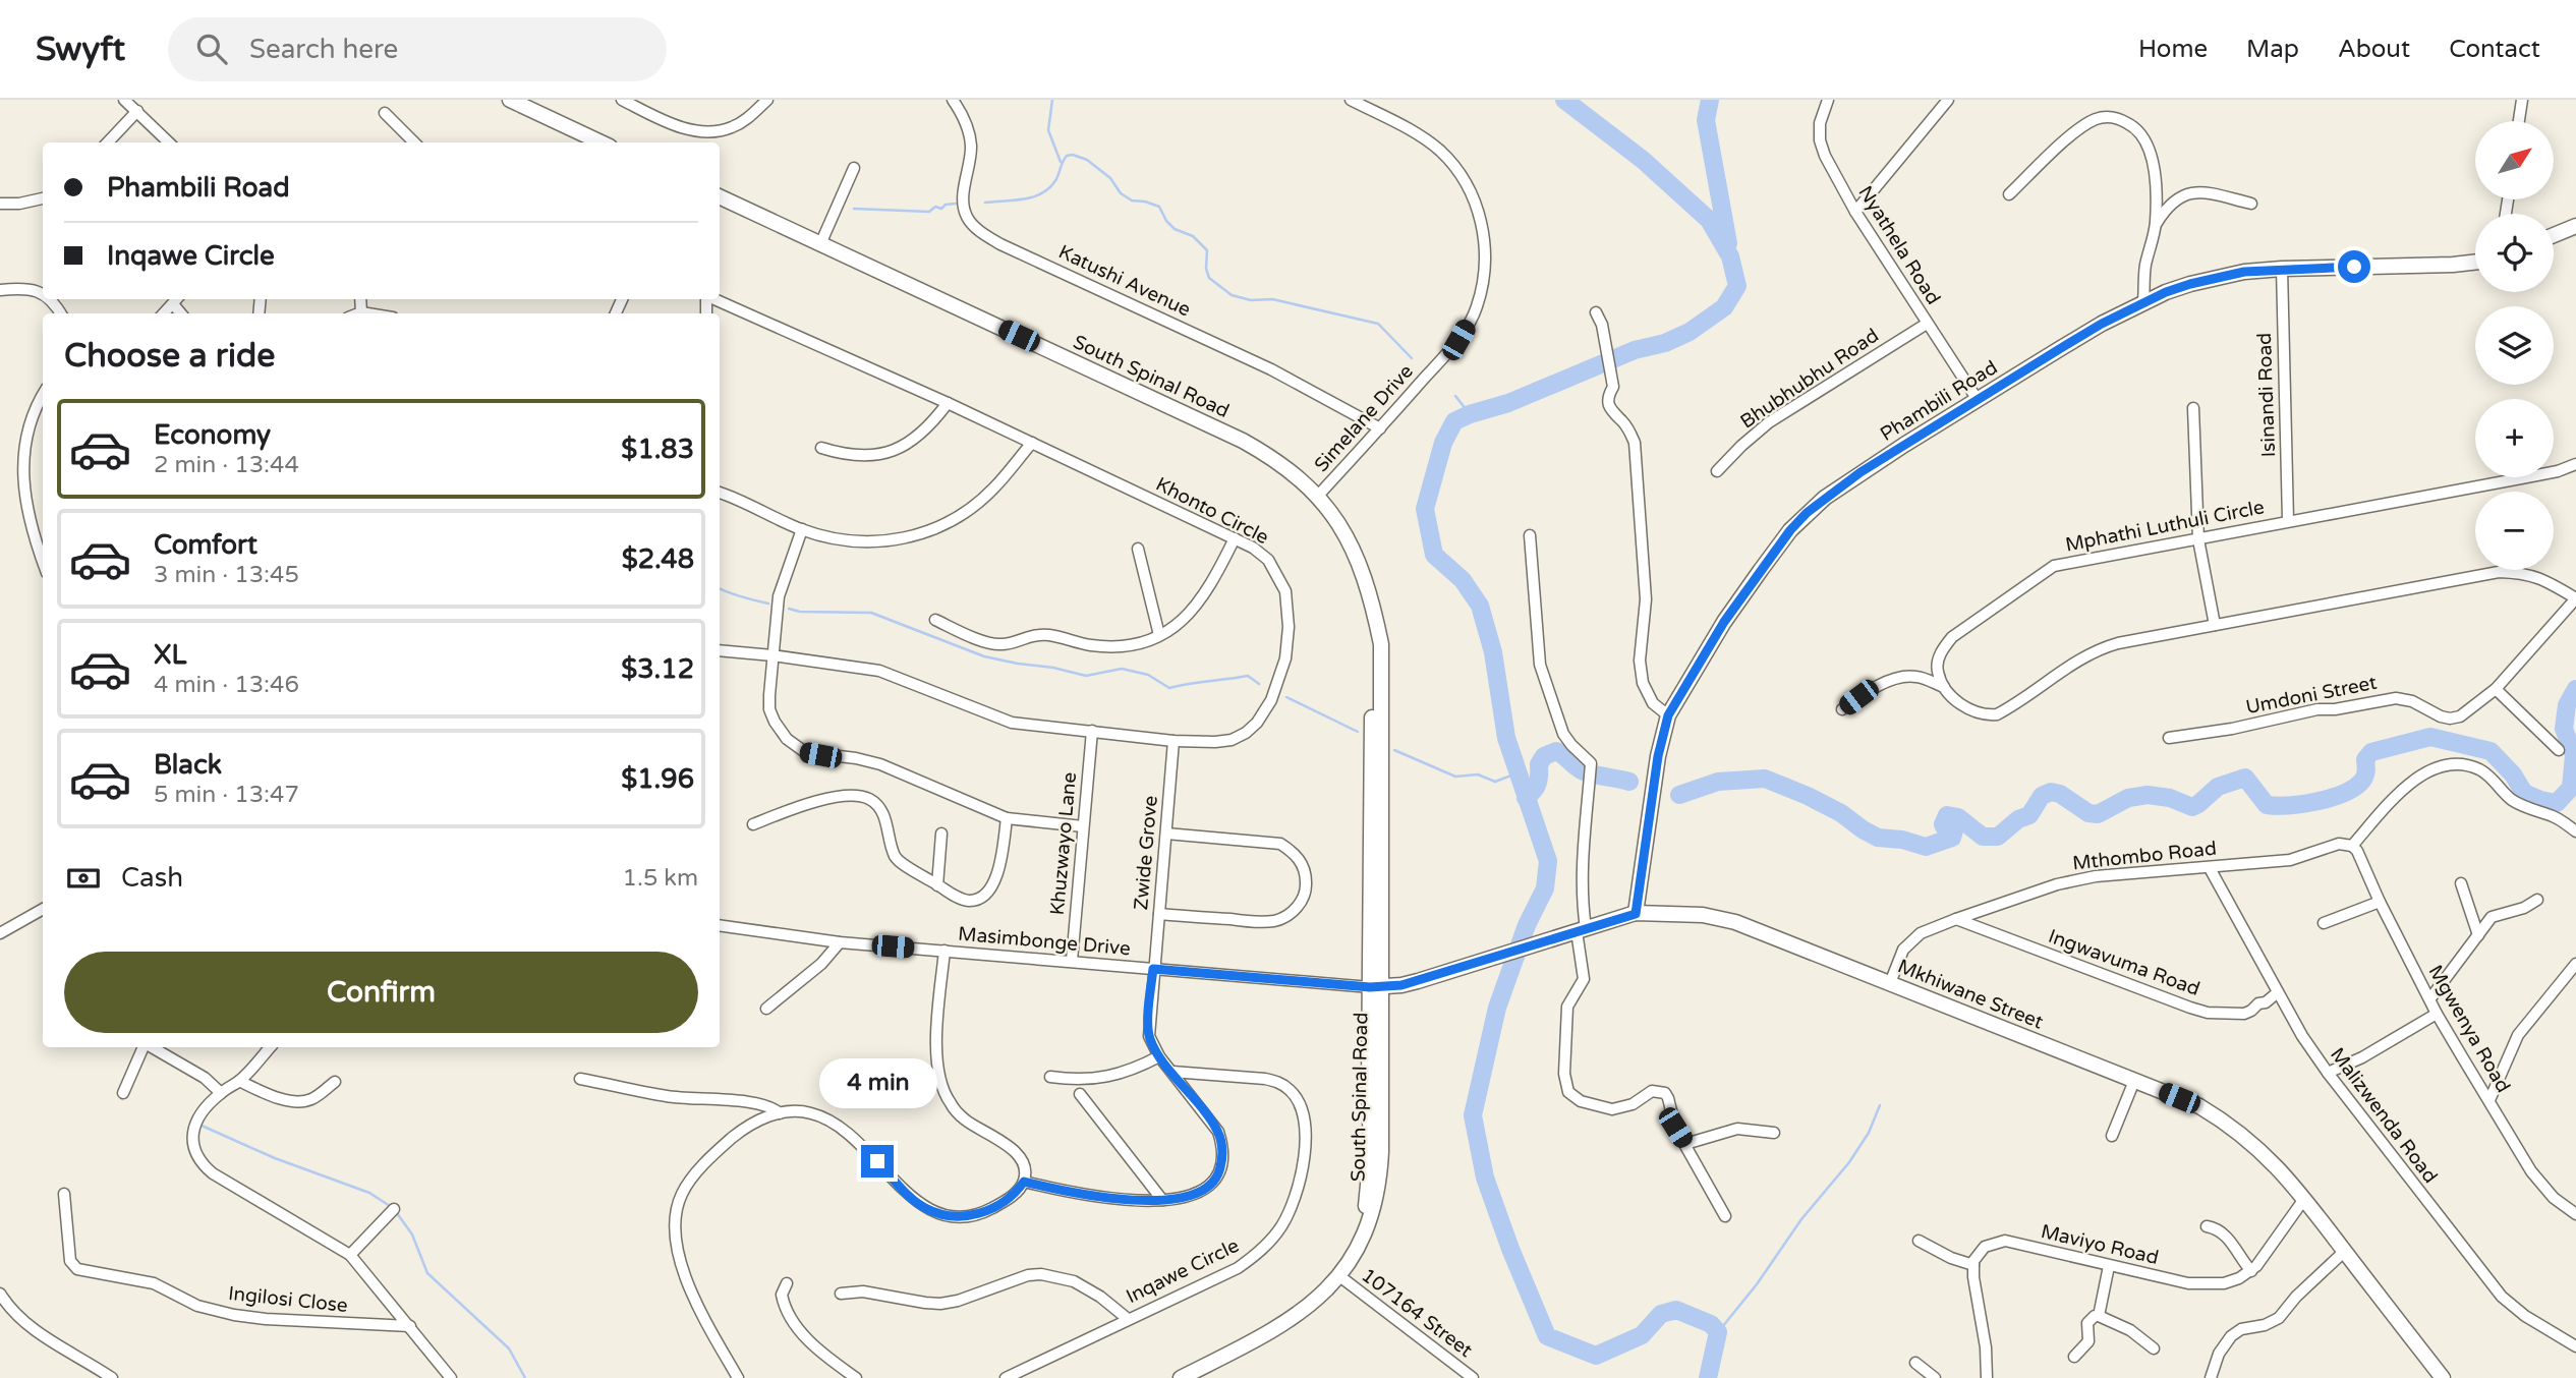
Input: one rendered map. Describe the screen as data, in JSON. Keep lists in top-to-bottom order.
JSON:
{
  "streets": {
    "street": [
      "Nyathela Road",
      "Katushi Avenue",
      "South Spinal Road",
      "Bhubhubhu Road",
      "Isinandi Road",
      "Phambili Road",
      "Simelane Drive",
      "Khonto Circle",
      "Mphathi Luthuli Circle",
      "Umdoni Street",
      "Khuzwayo Lane",
      "Zwide Grove",
      "Mthombo Road",
      "Masimbonge Drive",
      "Ingwavuma Road",
      "Mkhiwane Street",
      "Mgwenya Road",
      "Malizwenda Road",
      "Maviyo Road",
      "Inqawe Circle",
      "Ingilosi Close",
      "107164 Street"
    ]
  },
  "crossings": [
    ["Nyathela Road", "Bhubhubhu Road"],
    ["Nyathela Road", "Phambili Road"],
    ["Katushi Avenue", "Simelane Drive"],
    ["South Spinal Road", "Simelane Drive"],
    ["South Spinal Road", "Masimbonge Drive"],
    ["South Spinal Road", "Mkhiwane Street"],
    ["South Spinal Road", "107164 Street"],
    ["Isinandi Road", "Phambili Road"],
    ["Isinandi Road", "Mphathi Luthuli Circle"],
    ["Phambili Road", "Mkhiwane Street"],
    ["Khonto Circle", "Khuzwayo Lane"],
    ["Khonto Circle", "Zwide Grove"],
    ["Khuzwayo Lane", "Masimbonge Drive"],
    ["Zwide Grove", "Masimbonge Drive"],
    ["Mthombo Road", "Ingwavuma Road"],
    ["Mthombo Road", "Mkhiwane Street"],
    ["Mthombo Road", "Mgwenya Road"],
    ["Mthombo Road", "Malizwenda Road"],
    ["Masimbonge Drive", "Mkhiwane Street"],
    ["Ingwavuma Road", "Malizwenda Road"]
  ],
  "north": "top right",
  "page": {
    "header": "Swyft",
    "search": "Search here",
    "nav": [
      "Home",
      "Map",
      "About",
      "Contact"
    ],
    "map_buttons": ["+", "−"],
    "banner": ["Phambili Road", "Inqawe Circle"],
    "heading": "Choose a ride",
    "list": [
      {
        "name": "Economy",
        "note": "2 min · 13:44",
        "value": "$1.83"
      },
      {
        "name": "Comfort",
        "note": "3 min · 13:45",
        "value": "$2.48"
      },
      {
        "name": "XL",
        "note": "4 min · 13:46",
        "value": "$3.12"
      },
      {
        "name": "Black",
        "note": "5 min · 13:47",
        "value": "$1.96"
      }
    ],
    "pay": ["Cash", "1.5 km"],
    "buttons": "Confirm",
    "bubble": "4 min"
  }
}
